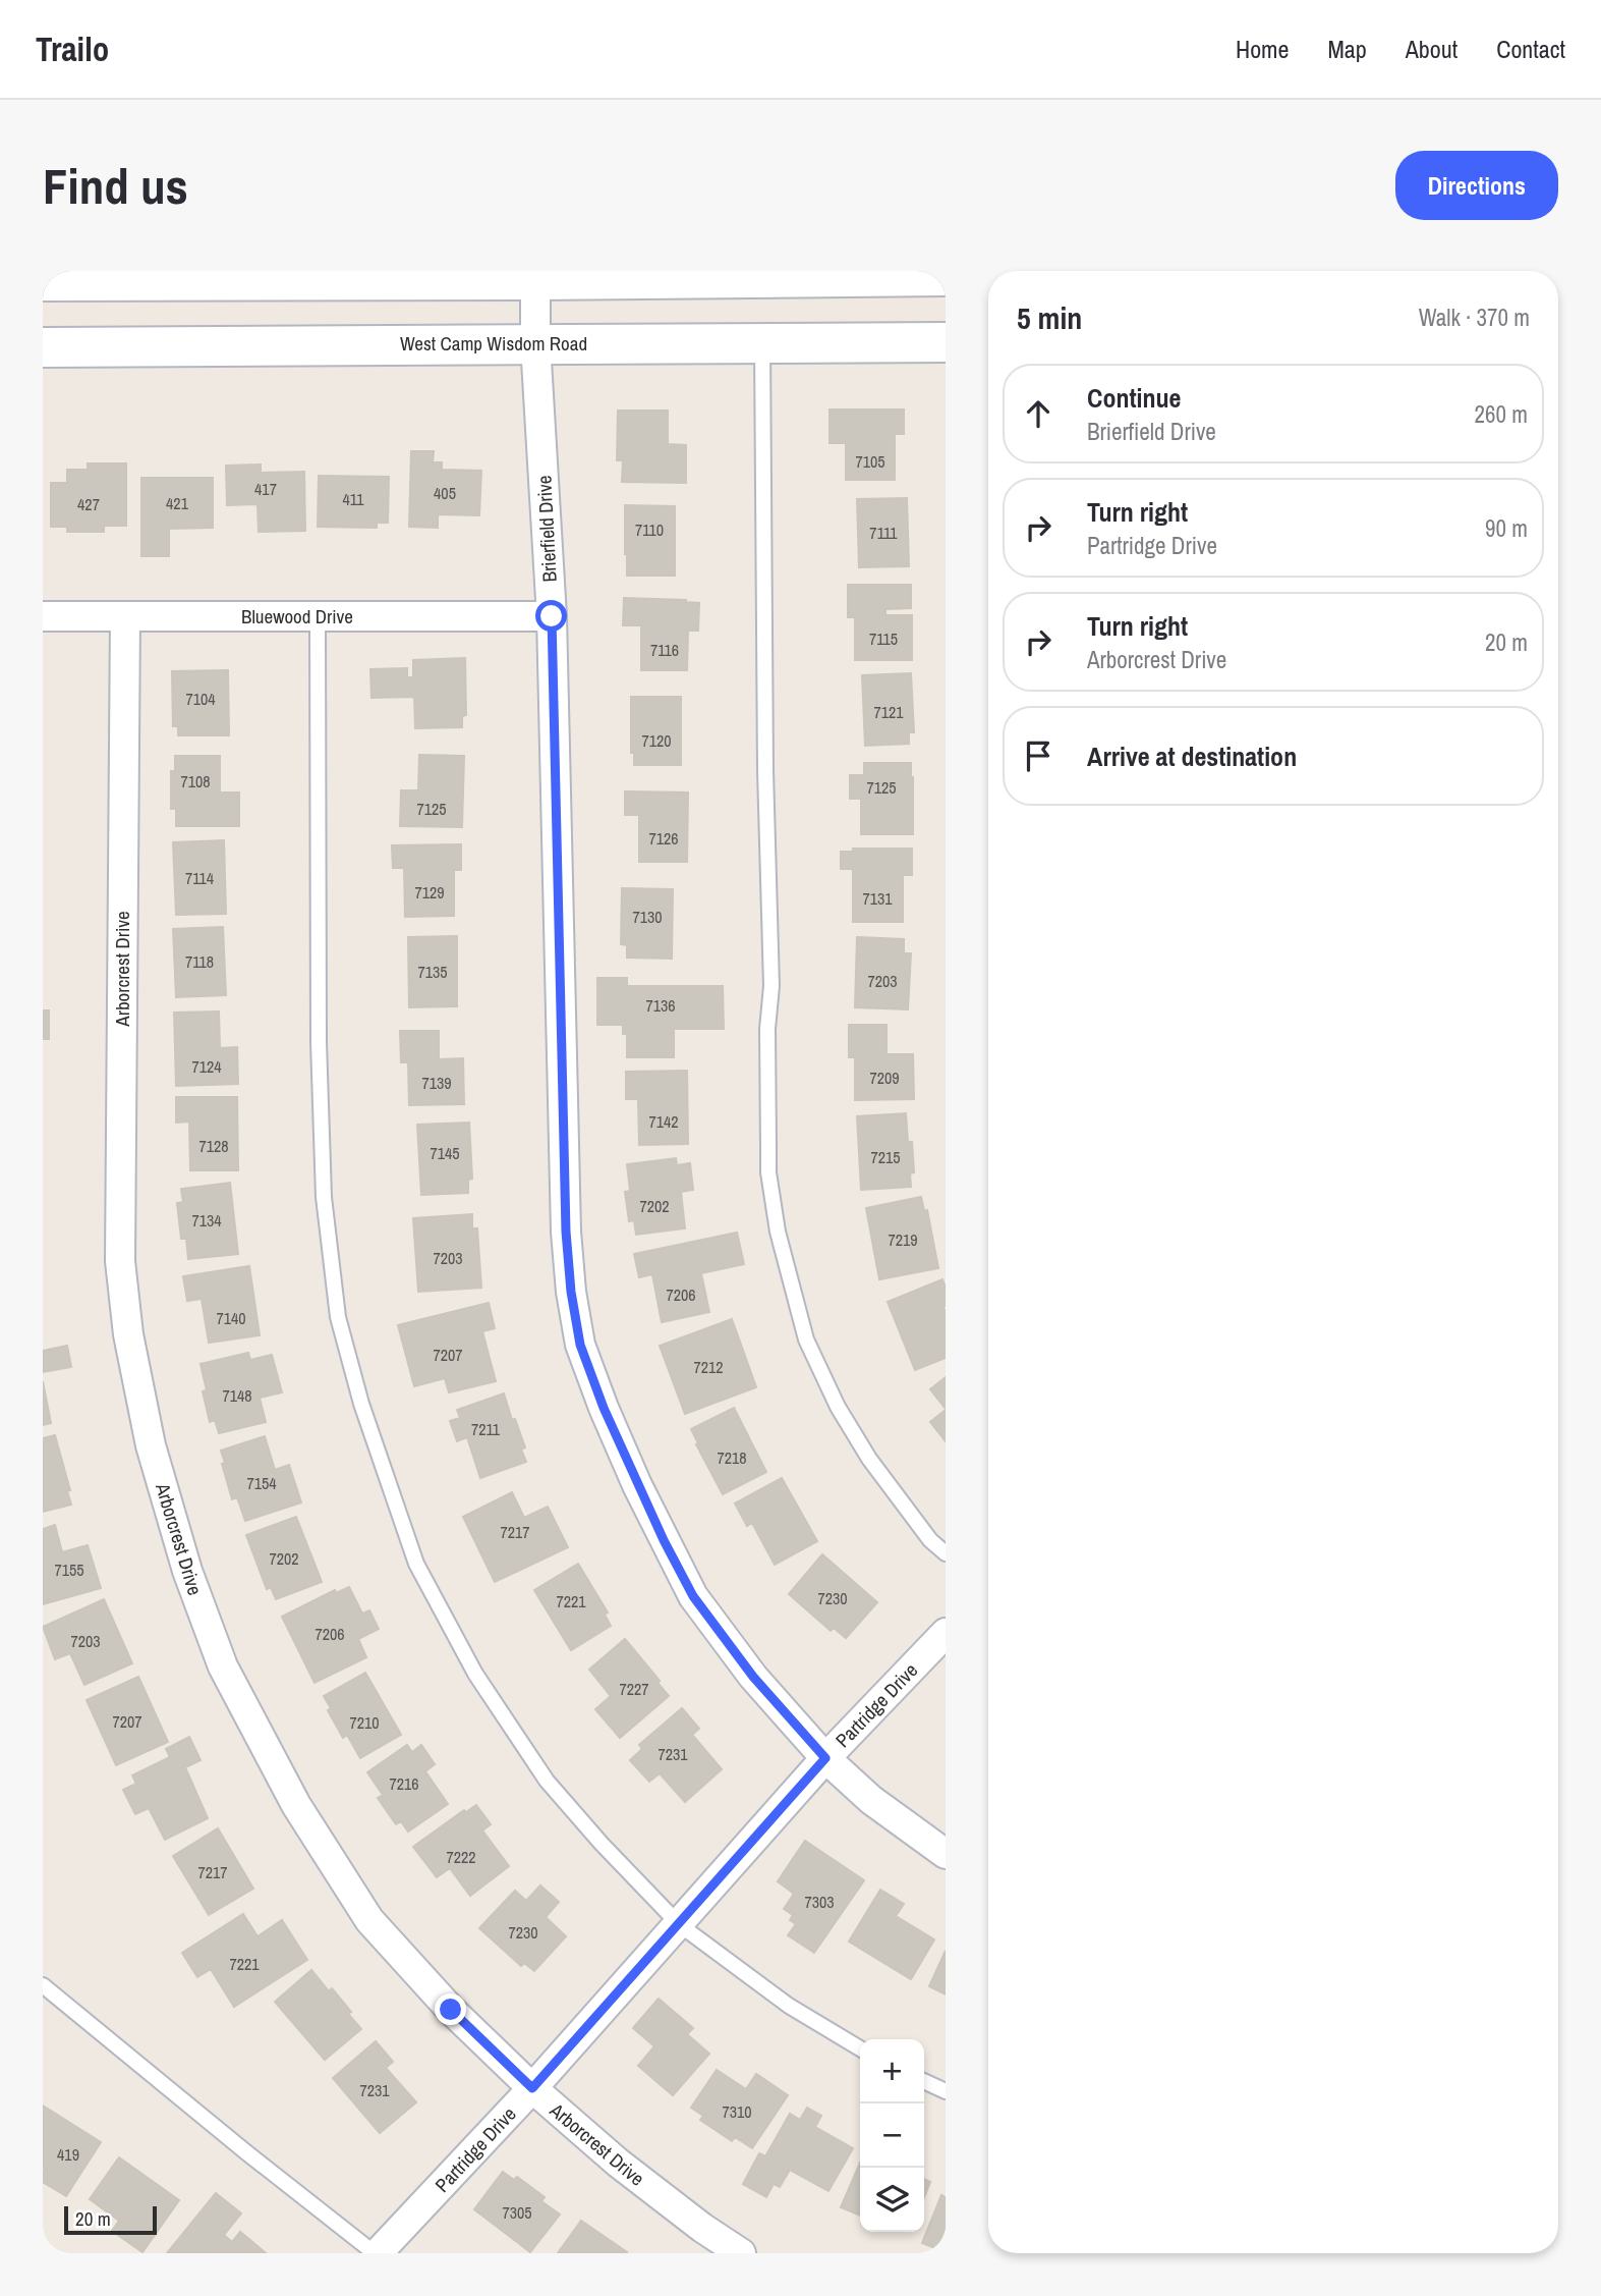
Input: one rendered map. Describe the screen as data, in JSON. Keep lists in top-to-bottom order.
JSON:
{
  "streets": {
    "main road": ["West Camp Wisdom Road"],
    "street": [
      "Brierfield Drive",
      "Bluewood Drive",
      "Arborcrest Drive",
      "Partridge Drive"
    ]
  },
  "crossings": [
    ["West Camp Wisdom Road", "Brierfield Drive"],
    ["Brierfield Drive", "Bluewood Drive"],
    ["Brierfield Drive", "Partridge Drive"],
    ["Bluewood Drive", "Arborcrest Drive"],
    ["Arborcrest Drive", "Partridge Drive"]
  ],
  "house_numbers": [
    "7105",
    "417",
    "405",
    "411",
    "421",
    "427",
    "7110",
    "7111",
    "7115",
    "7116",
    "7104",
    "7121",
    "7120",
    "7108",
    "7125",
    "7125",
    "7126",
    "7114",
    "7129",
    "7131",
    "7130",
    "7118",
    "7135",
    "7203",
    "7136",
    "7124",
    "7209",
    "7139",
    "7142",
    "7128",
    "7145",
    "7215",
    "7202",
    "7134",
    "7219",
    "7203",
    "7206",
    "7140",
    "7207",
    "7212",
    "7148",
    "7211",
    "7218",
    "7154",
    "7217",
    "7202",
    "7155",
    "7230",
    "7221",
    "7206",
    "7203",
    "7227",
    "7207",
    "7210",
    "7231",
    "7216",
    "7222",
    "7217",
    "7303",
    "7230",
    "7221",
    "7231",
    "7310",
    "419",
    "7305"
  ],
  "scale_bar": "20 m",
  "page": {
    "header": "Trailo",
    "nav": [
      "Home",
      "Map",
      "About",
      "Contact"
    ],
    "buttons": "Directions",
    "title": "Find us",
    "heading": ["5 min", "Walk · 370 m"],
    "list": [
      ["Continue", "Brierfield Drive", "260 m"],
      ["Turn right", "Partridge Drive", "90 m"],
      ["Turn right", "Arborcrest Drive", "20 m"],
      "Arrive at destination"
    ],
    "map_buttons": ["+", "−"],
    "scale": "20 m"
  }
}
